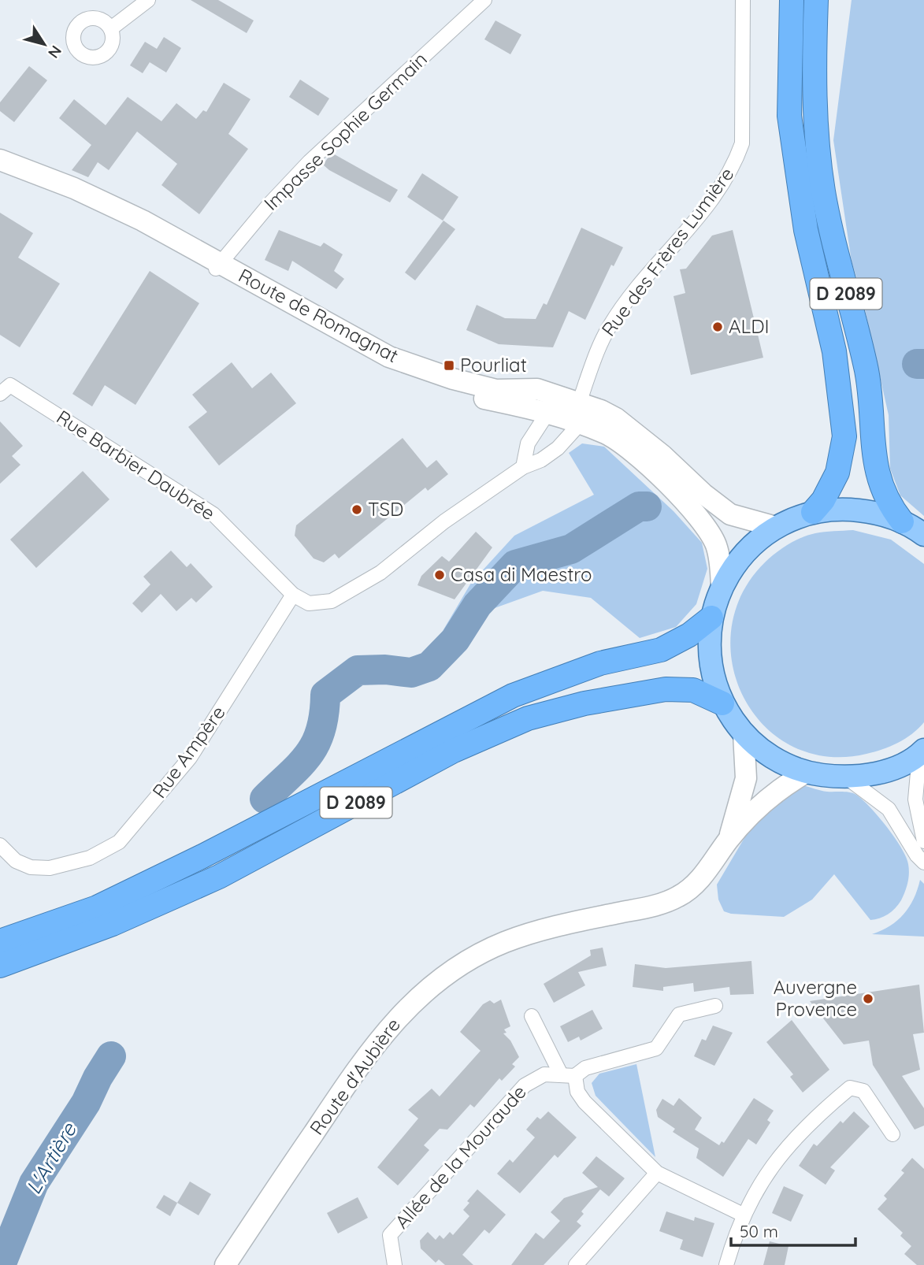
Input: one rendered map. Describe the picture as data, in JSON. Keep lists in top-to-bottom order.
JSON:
{
  "streets": {
    "highway": ["D 2089"],
    "main road": ["Route de Romagnat", "Route d'Aubière"],
    "street": [
      "Impasse Sophie Germain",
      "Rue des Frères Lumière",
      "Rue Barbier Daubrée",
      "Rue Ampère",
      "Allée de la Mouraude"
    ]
  },
  "crossings": [
    ["Impasse Sophie Germain", "Route de Romagnat"],
    ["Rue des Frères Lumière", "Route de Romagnat"],
    ["Rue des Frères Lumière", "Rue Barbier Daubrée"],
    ["Route de Romagnat", "Rue Barbier Daubrée"],
    ["Rue Barbier Daubrée", "Rue Ampère"]
  ],
  "water": ["L'Artière"],
  "places": {
    "other": [
      "ALDI",
      "TSD",
      "Casa di Maestro",
      "Auvergne Provence"
    ],
    "transit": ["Pourliat"]
  },
  "scale_bar": "50 m",
  "north": "bottom right"
}
